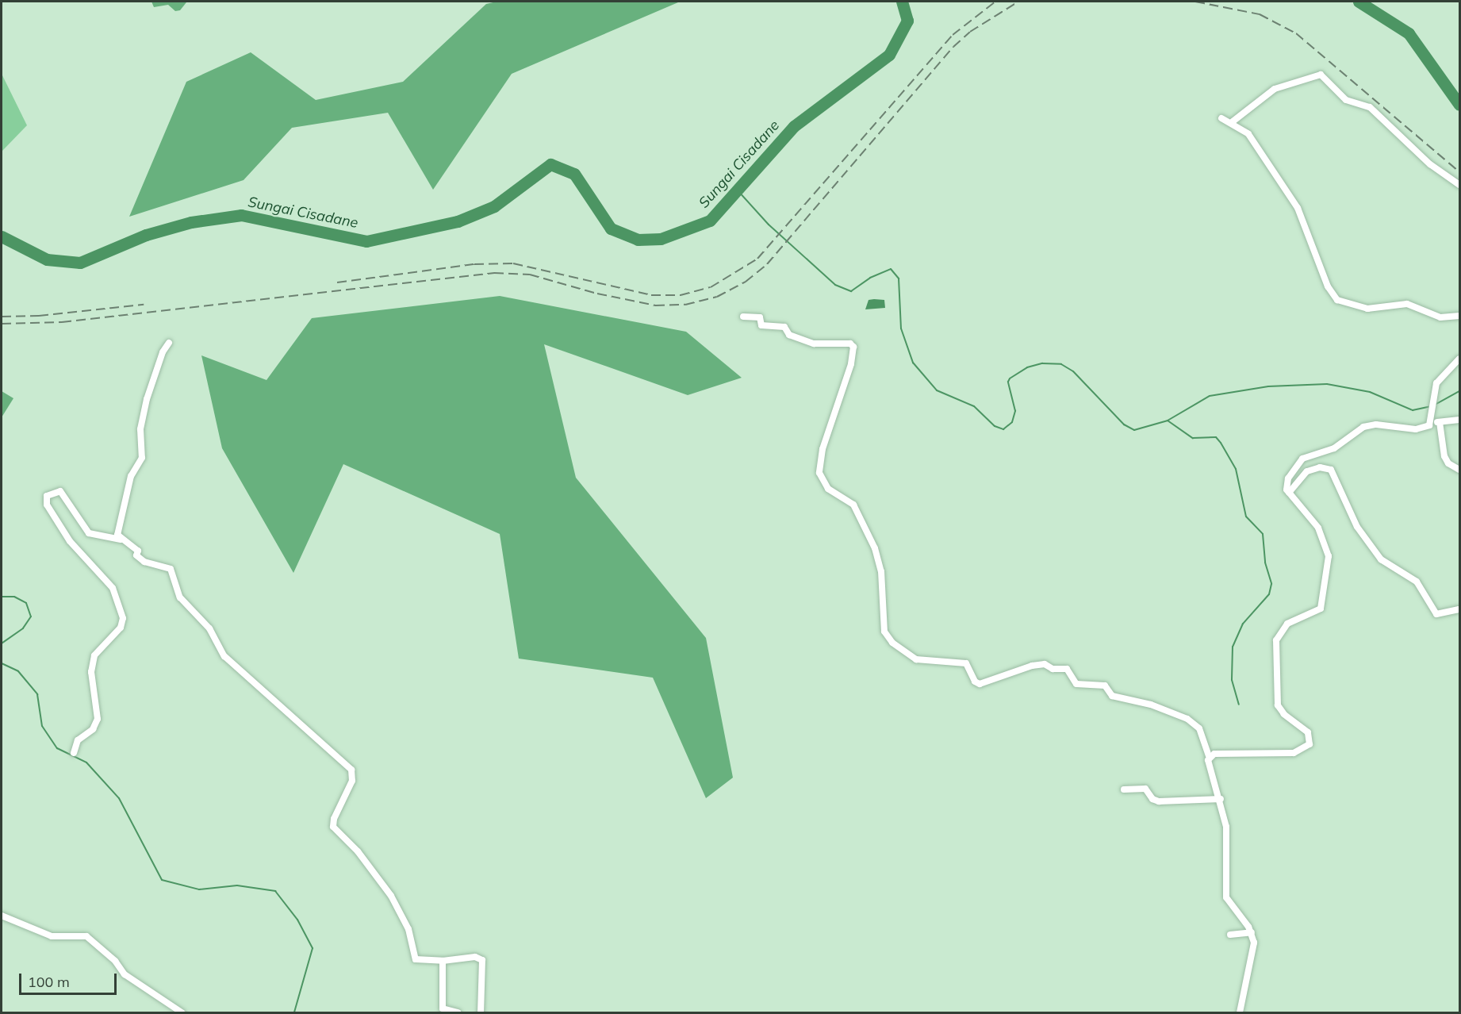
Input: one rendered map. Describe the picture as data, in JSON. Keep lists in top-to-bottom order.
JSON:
{
  "water": ["Sungai Cisadane"],
  "scale_bar": "100 m"
}
